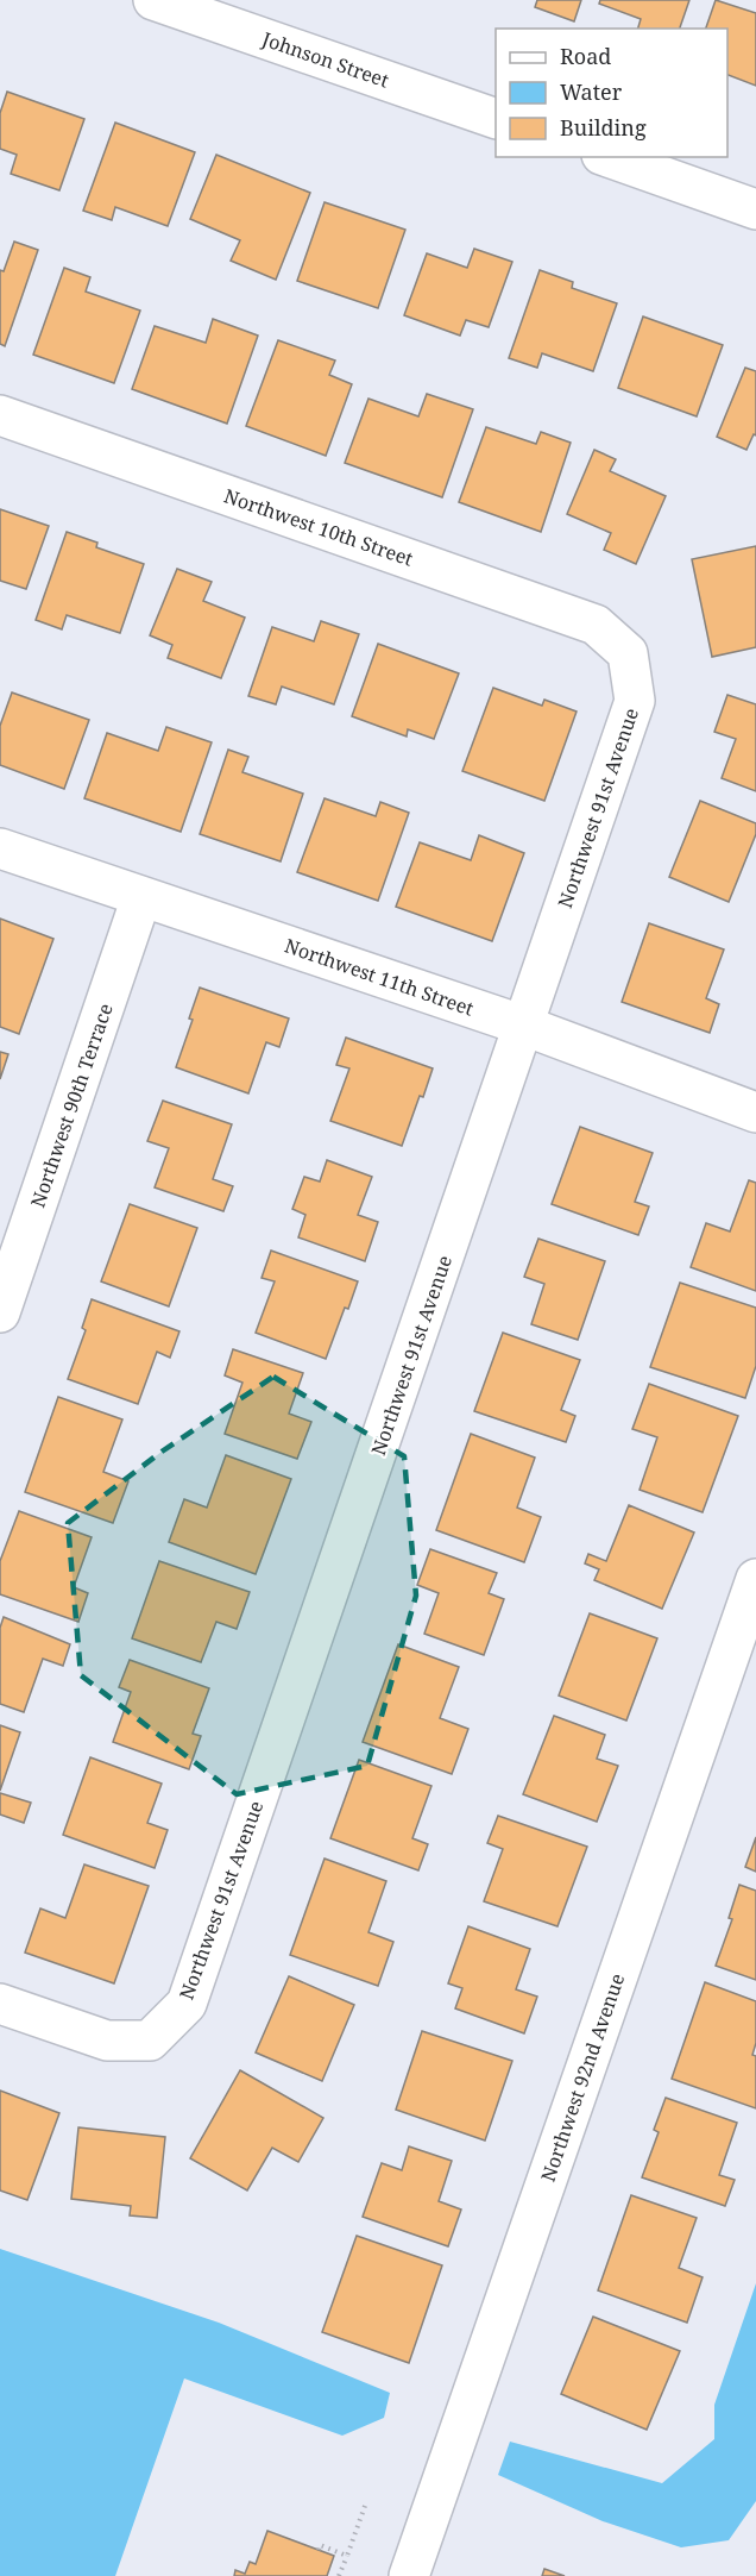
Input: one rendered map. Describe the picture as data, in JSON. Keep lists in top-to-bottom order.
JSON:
{
  "streets": {
    "street": [
      "Johnson Street",
      "Northwest 10th Street",
      "Northwest 91st Avenue",
      "Northwest 11th Street",
      "Northwest 90th Terrace",
      "Northwest 92nd Avenue"
    ]
  },
  "crossings": [
    ["Northwest 10th Street", "Northwest 91st Avenue"],
    ["Northwest 91st Avenue", "Northwest 11th Street"],
    ["Northwest 11th Street", "Northwest 90th Terrace"]
  ],
  "legend": ["Road", "Water", "Building"]
}
